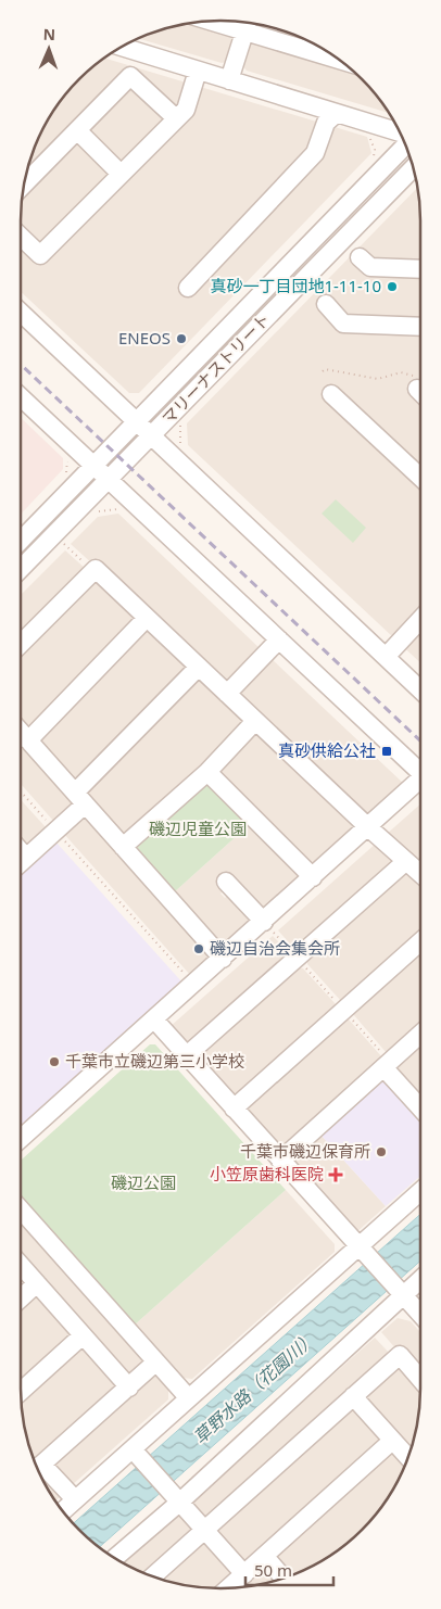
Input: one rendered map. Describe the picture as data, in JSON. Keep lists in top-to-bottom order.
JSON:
{
  "streets": {
    "street": ["マリーナストリート"]
  },
  "water": ["草野水路（花園川）"],
  "parks": ["磯辺児童公園", "磯辺公園"],
  "places": {
    "other": [
      "真砂一丁目団地1-11-10",
      "ENEOS",
      "磯辺自治会集会所",
      "千葉市立磯辺第三小学校",
      "千葉市磯辺保育所"
    ],
    "transit": ["真砂供給公社"],
    "health": ["小笠原歯科医院"]
  },
  "scale_bar": "50 m",
  "north": "top"
}
